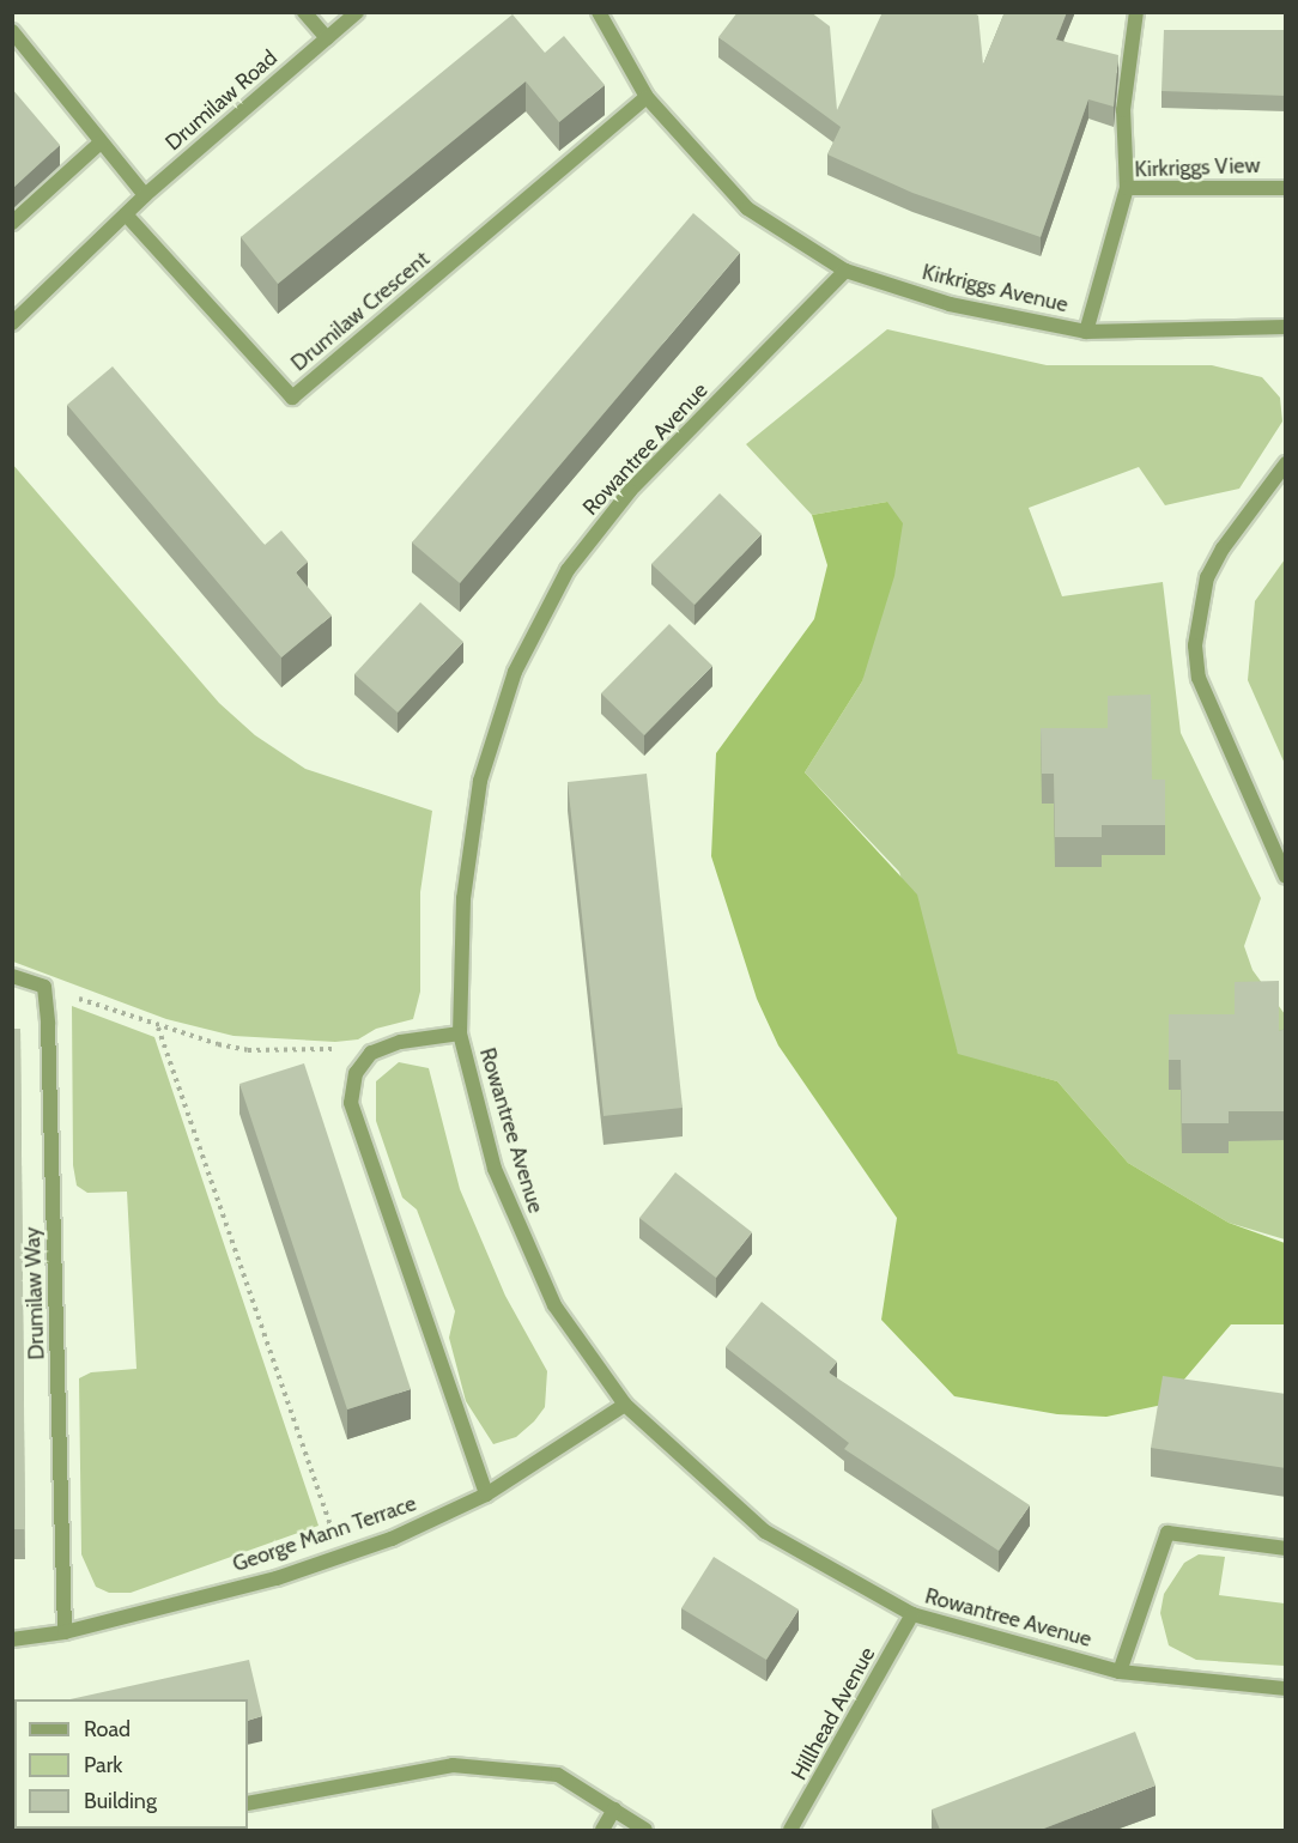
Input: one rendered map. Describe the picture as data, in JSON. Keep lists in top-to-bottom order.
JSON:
{
  "streets": {
    "street": [
      "Drumilaw Road",
      "Kirkriggs View",
      "Kirkriggs Avenue",
      "Drumilaw Crescent",
      "Rowantree Avenue",
      "Drumilaw Way",
      "George Mann Terrace",
      "Hillhead Avenue"
    ]
  },
  "crossings": [
    ["Drumilaw Road", "Drumilaw Crescent"],
    ["Kirkriggs View", "Kirkriggs Avenue"],
    ["Kirkriggs Avenue", "Drumilaw Crescent"],
    ["Kirkriggs Avenue", "Rowantree Avenue"],
    ["Rowantree Avenue", "George Mann Terrace"],
    ["Rowantree Avenue", "Hillhead Avenue"],
    ["Drumilaw Way", "George Mann Terrace"]
  ],
  "legend": ["Road", "Park", "Building"]
}
